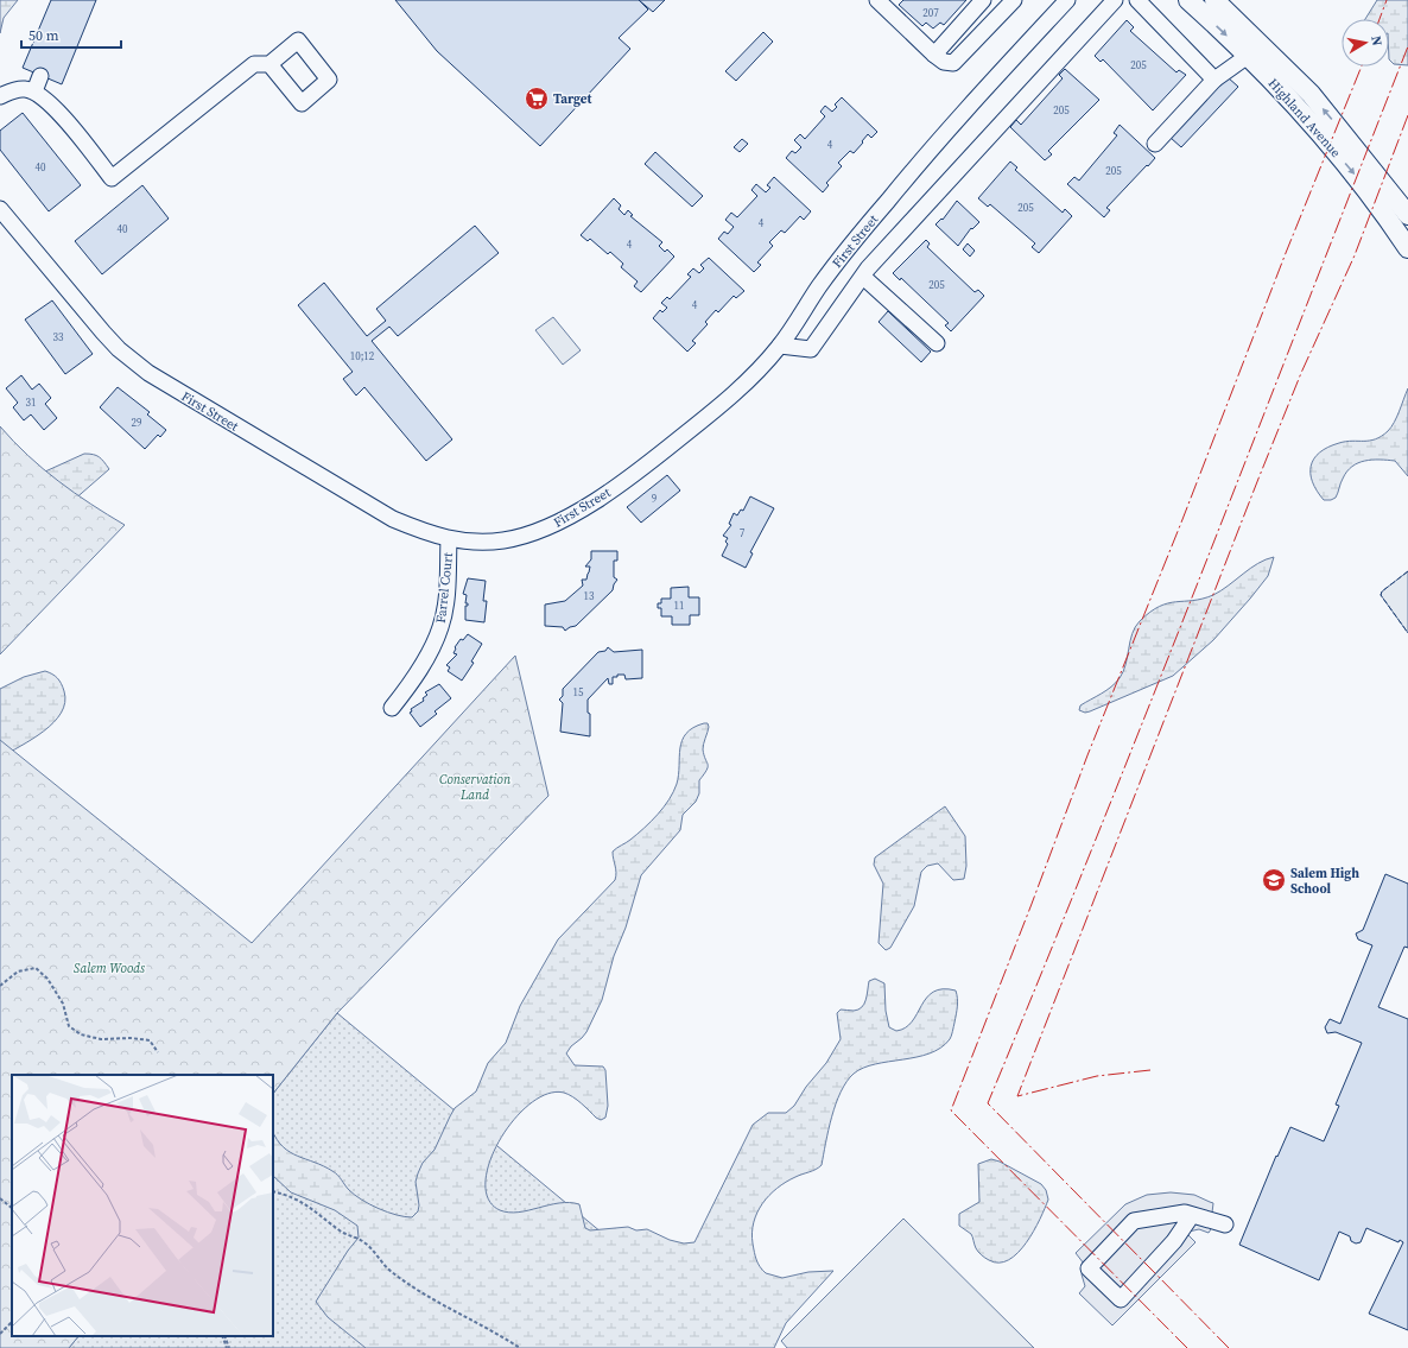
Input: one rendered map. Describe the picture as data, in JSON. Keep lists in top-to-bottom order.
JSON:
{
  "streets": {
    "main road": ["Highland Avenue"],
    "street": ["First Street", "Farrel Court"]
  },
  "crossings": [
    ["First Street", "Farrel Court"]
  ],
  "parks": ["Conservation Land", "Salem Woods"],
  "places": {
    "supermarket": ["Target"],
    "school or university": ["Salem High School"]
  },
  "house_numbers": [
    "207",
    "205",
    "205",
    "4",
    "40",
    "205",
    "205",
    "4",
    "40",
    "4",
    "205",
    "4",
    "33",
    "10;12",
    "31",
    "29",
    "9",
    "7",
    "13",
    "11",
    "15"
  ],
  "scale_bar": "50 m",
  "north": "right"
}
